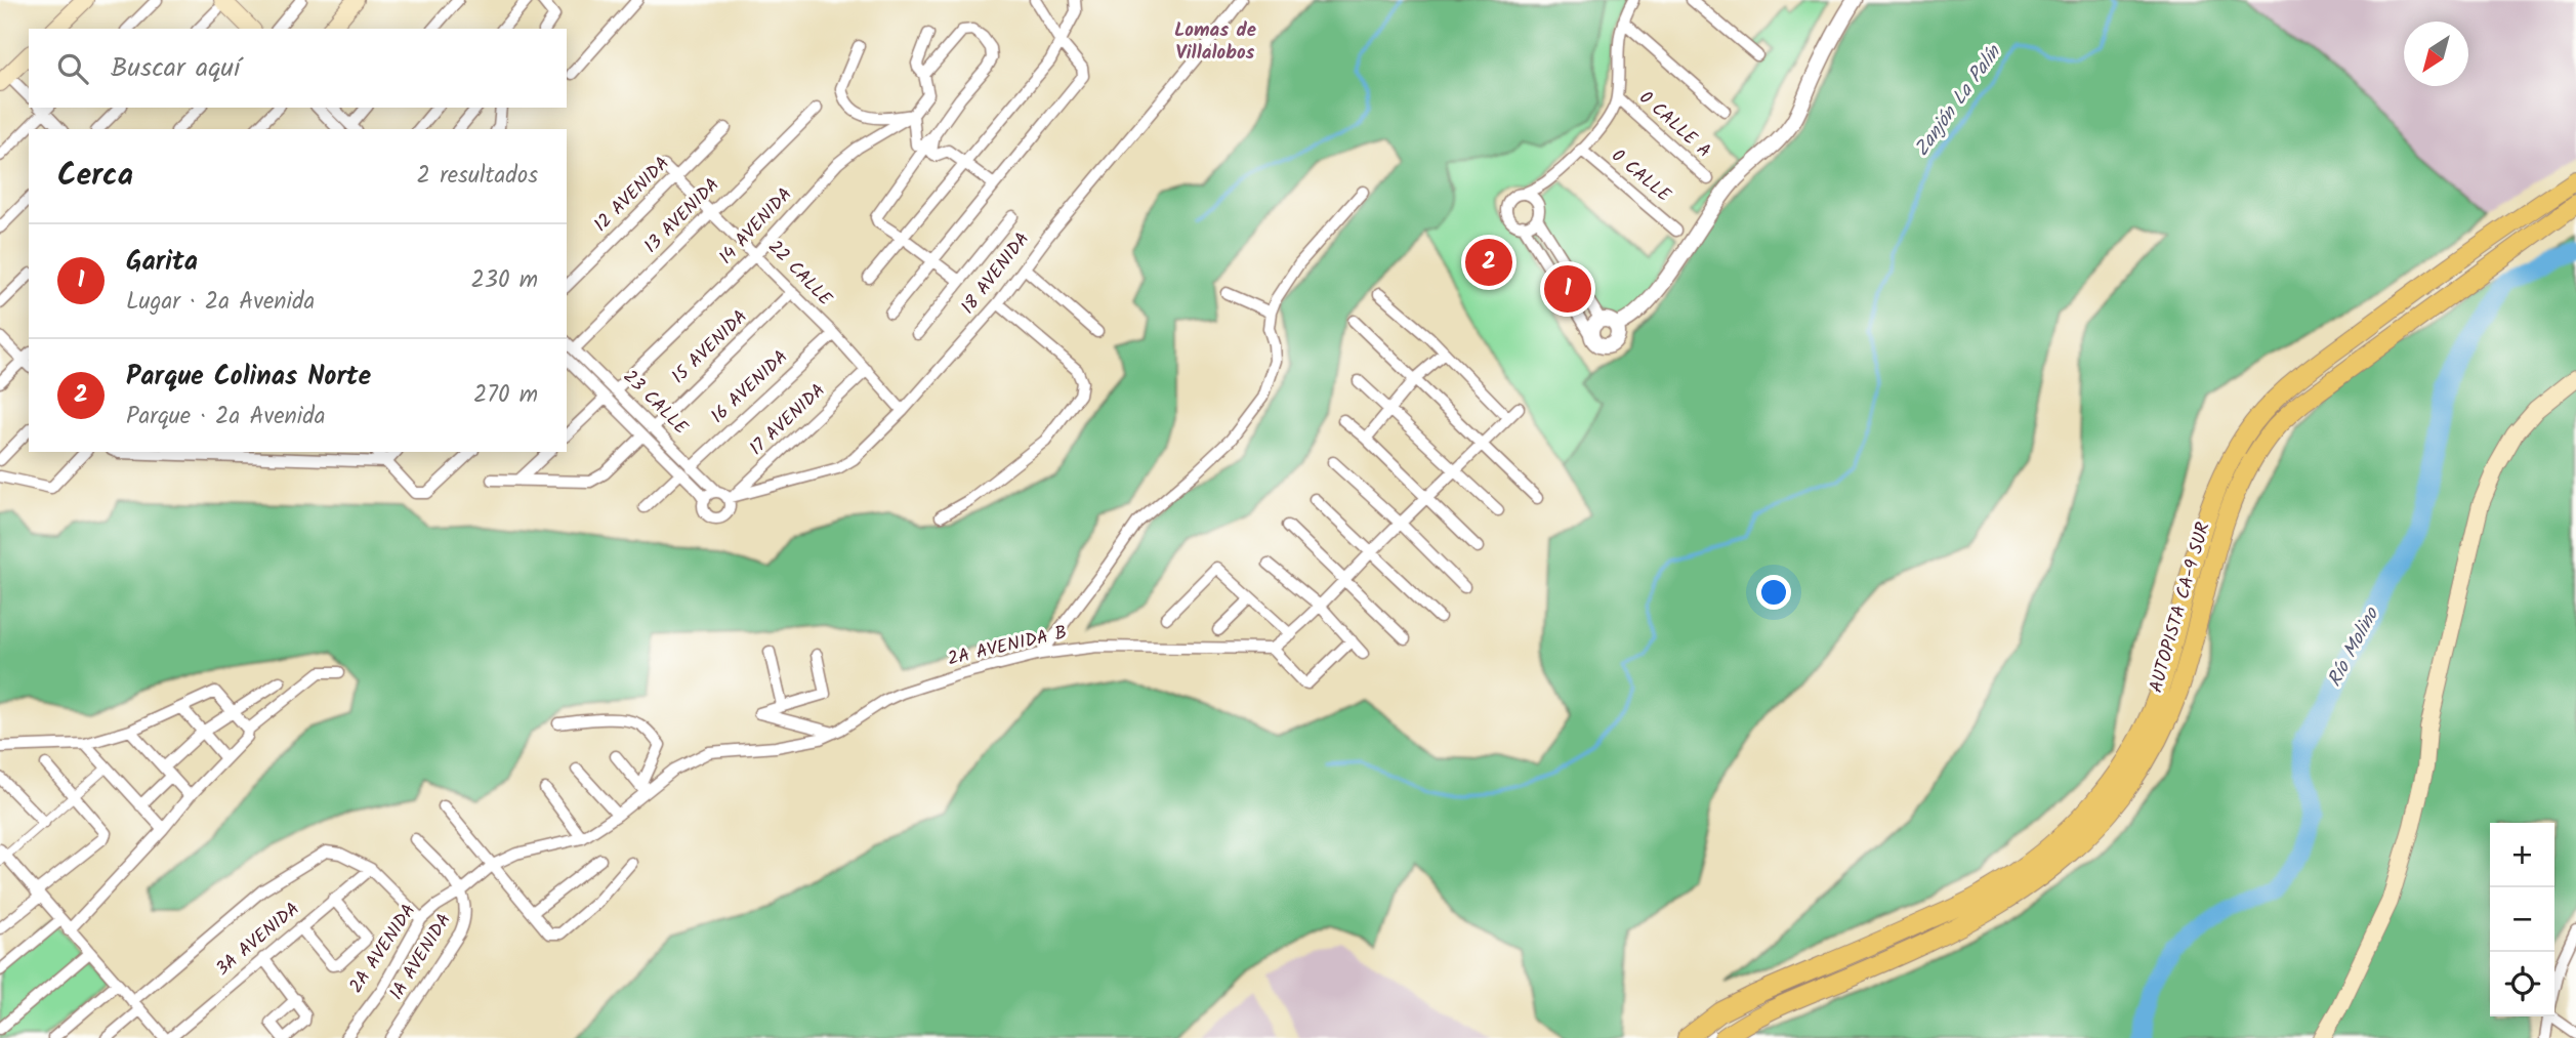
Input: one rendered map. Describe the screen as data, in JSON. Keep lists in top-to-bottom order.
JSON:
{
  "streets": {
    "highway": ["AUTOPISTA CA-9 SUR"],
    "street": [
      "0 CALLE A",
      "0 CALLE",
      "12 AVENIDA",
      "13 AVENIDA",
      "14 AVENIDA",
      "22 CALLE",
      "18 AVENIDA",
      "15 AVENIDA",
      "16 AVENIDA",
      "23 CALLE",
      "17 AVENIDA",
      "2A AVENIDA B",
      "3A AVENIDA",
      "2A AVENIDA",
      "1A AVENIDA"
    ]
  },
  "crossings": [
    ["12 AVENIDA", "22 CALLE"],
    ["13 AVENIDA", "22 CALLE"],
    ["13 AVENIDA", "23 CALLE"],
    ["14 AVENIDA", "22 CALLE"],
    ["14 AVENIDA", "23 CALLE"],
    ["22 CALLE", "18 AVENIDA"],
    ["22 CALLE", "15 AVENIDA"],
    ["22 CALLE", "16 AVENIDA"],
    ["22 CALLE", "17 AVENIDA"],
    ["18 AVENIDA", "23 CALLE"],
    ["18 AVENIDA", "17 AVENIDA"],
    ["15 AVENIDA", "23 CALLE"],
    ["16 AVENIDA", "23 CALLE"],
    ["23 CALLE", "17 AVENIDA"],
    ["2A AVENIDA B", "2A AVENIDA"],
    ["2A AVENIDA B", "1A AVENIDA"],
    ["2A AVENIDA", "1A AVENIDA"]
  ],
  "districts": ["Lomas de Villalobos"],
  "water": ["Zanjón La Palín", "Río Molino"],
  "north": "bottom left",
  "page": {
    "search": "Buscar aquí",
    "heading": ["Cerca", "2 resultados"],
    "list": [
      {
        "mark": "1",
        "name": "Garita",
        "note": "Lugar · 2a Avenida",
        "value": "230 m"
      },
      {
        "mark": "2",
        "name": "Parque Colinas Norte",
        "note": "Parque · 2a Avenida",
        "value": "270 m"
      }
    ],
    "pins": ["2", "1"],
    "map_buttons": ["+", "−"]
  }
}
